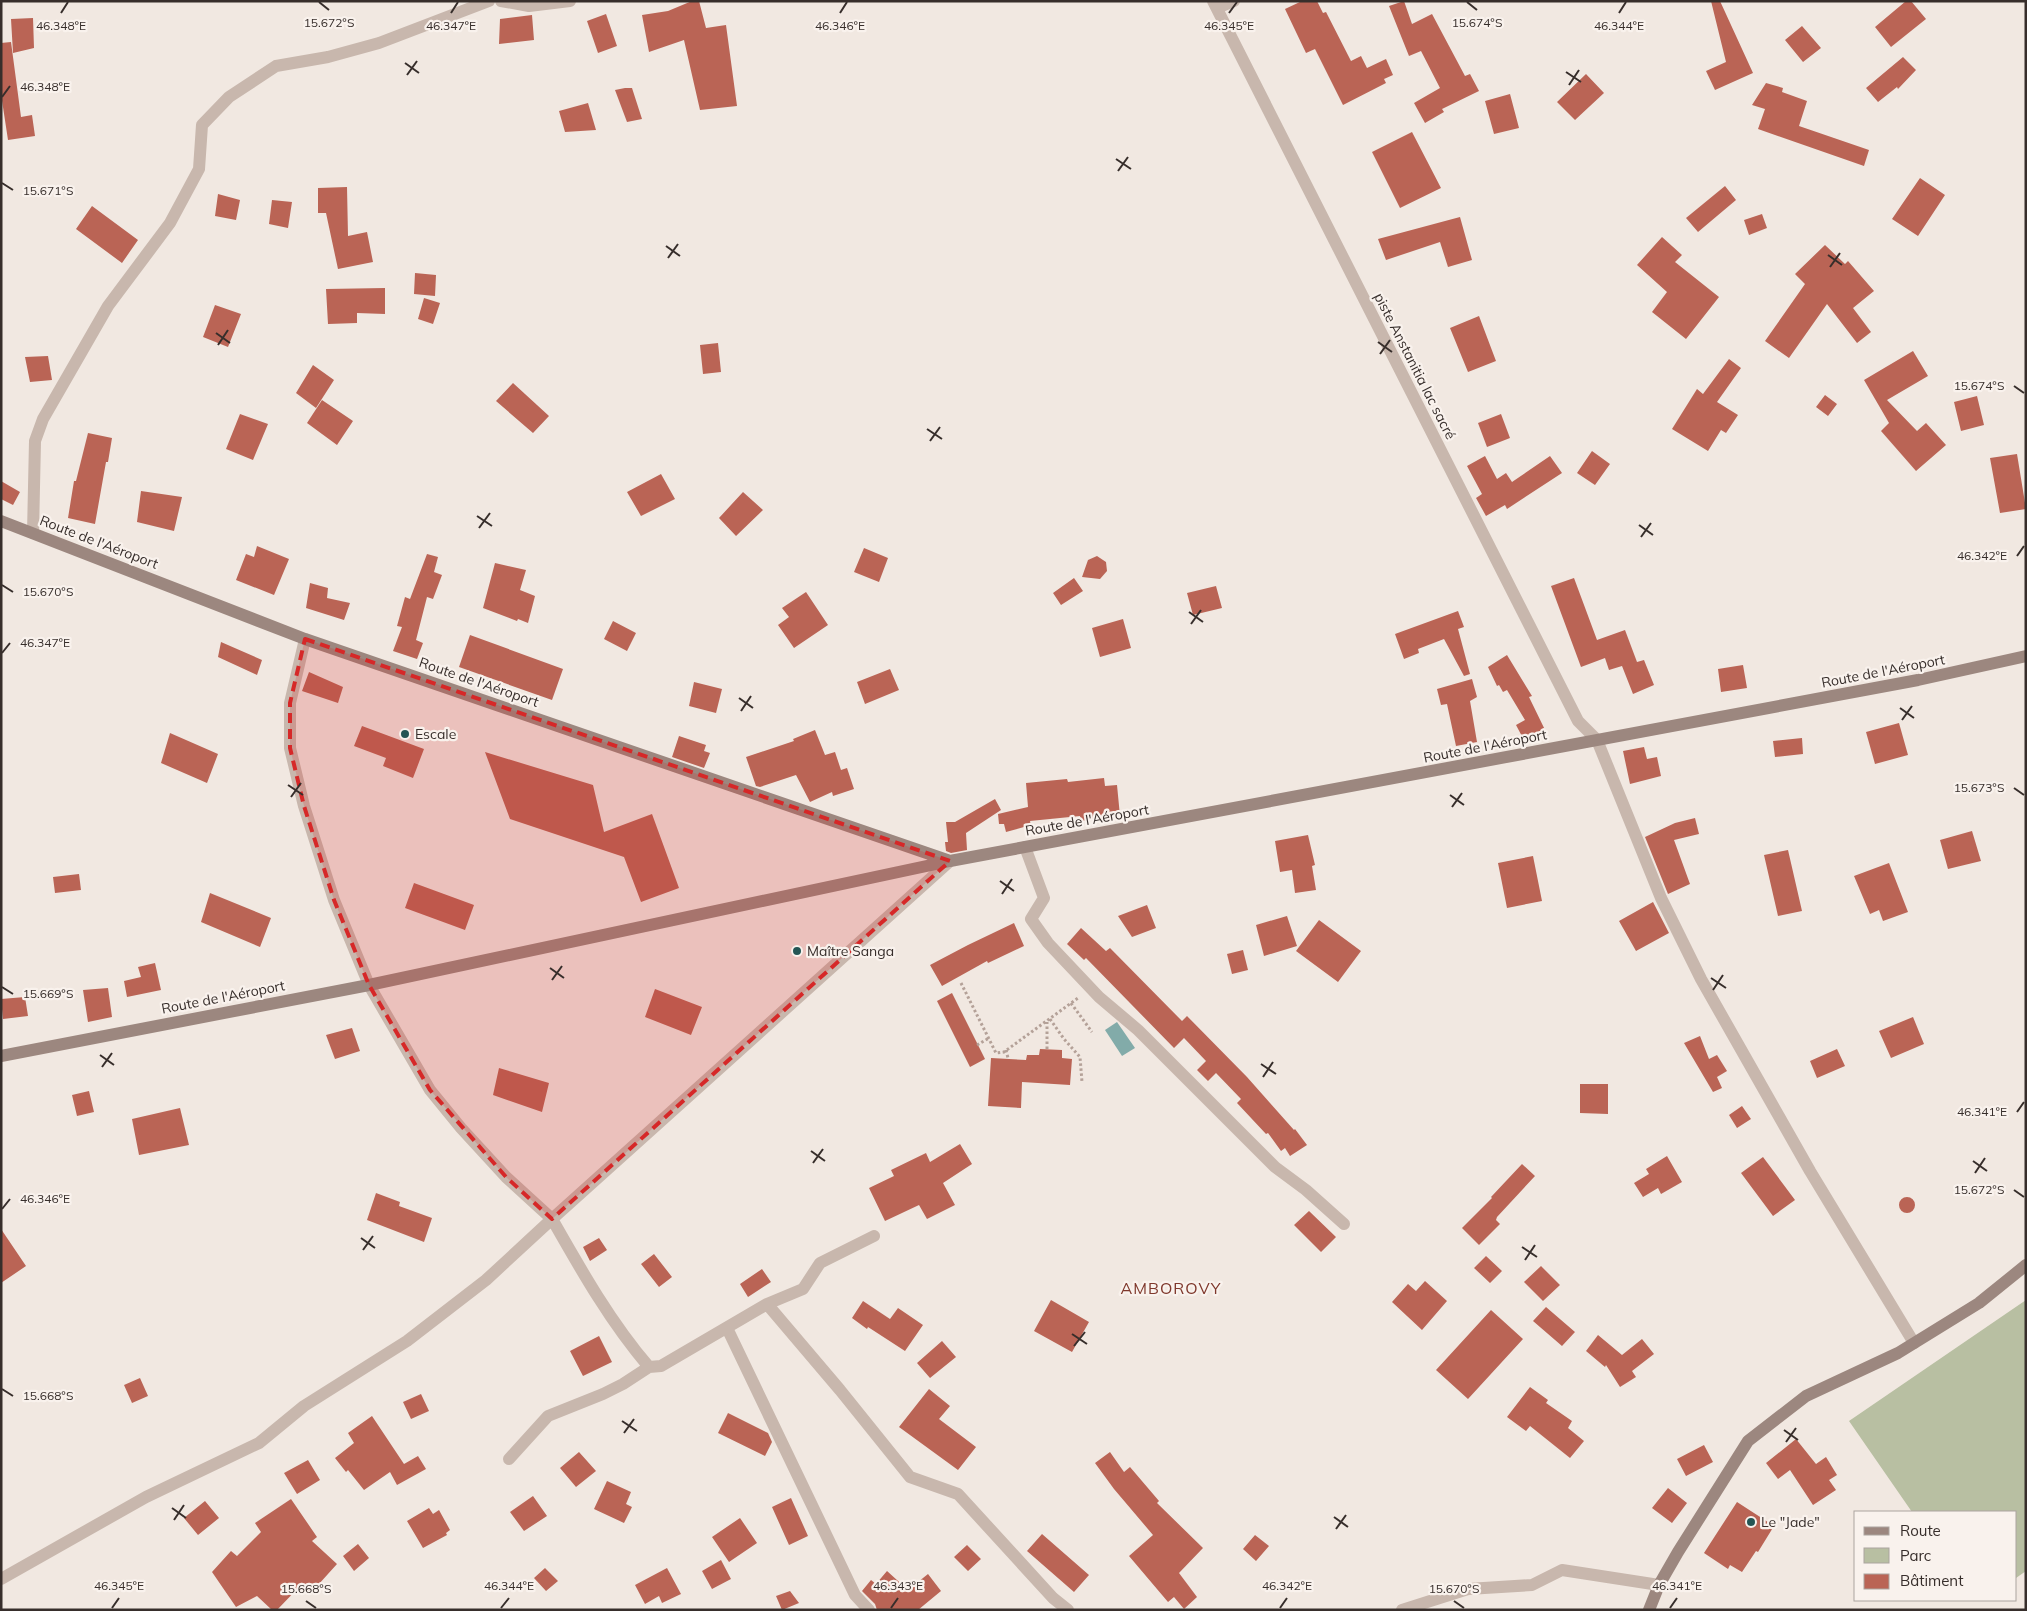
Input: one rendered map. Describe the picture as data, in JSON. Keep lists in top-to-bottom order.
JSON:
{
  "streets": {
    "main road": ["Route de l'Aéroport"],
    "street": ["piste Anstanitia lac sacré"]
  },
  "crossings": [
    ["piste Anstanitia lac sacré", "Route de l'Aéroport"]
  ],
  "districts": ["AMBOROVY"],
  "places": ["Escale", "Maître Sanga", "Le \"Jade\""],
  "legend": ["Route", "Parc", "Bâtiment"],
  "coordinates": [
    "15.674°S",
    "15.672°S",
    "46.348°E",
    "46.347°E",
    "46.346°E",
    "46.345°E",
    "46.344°E",
    "15.671°S",
    "46.342°E",
    "15.670°S",
    "15.673°S",
    "15.669°S",
    "46.341°E",
    "15.668°S",
    "46.343°E"
  ]
}
